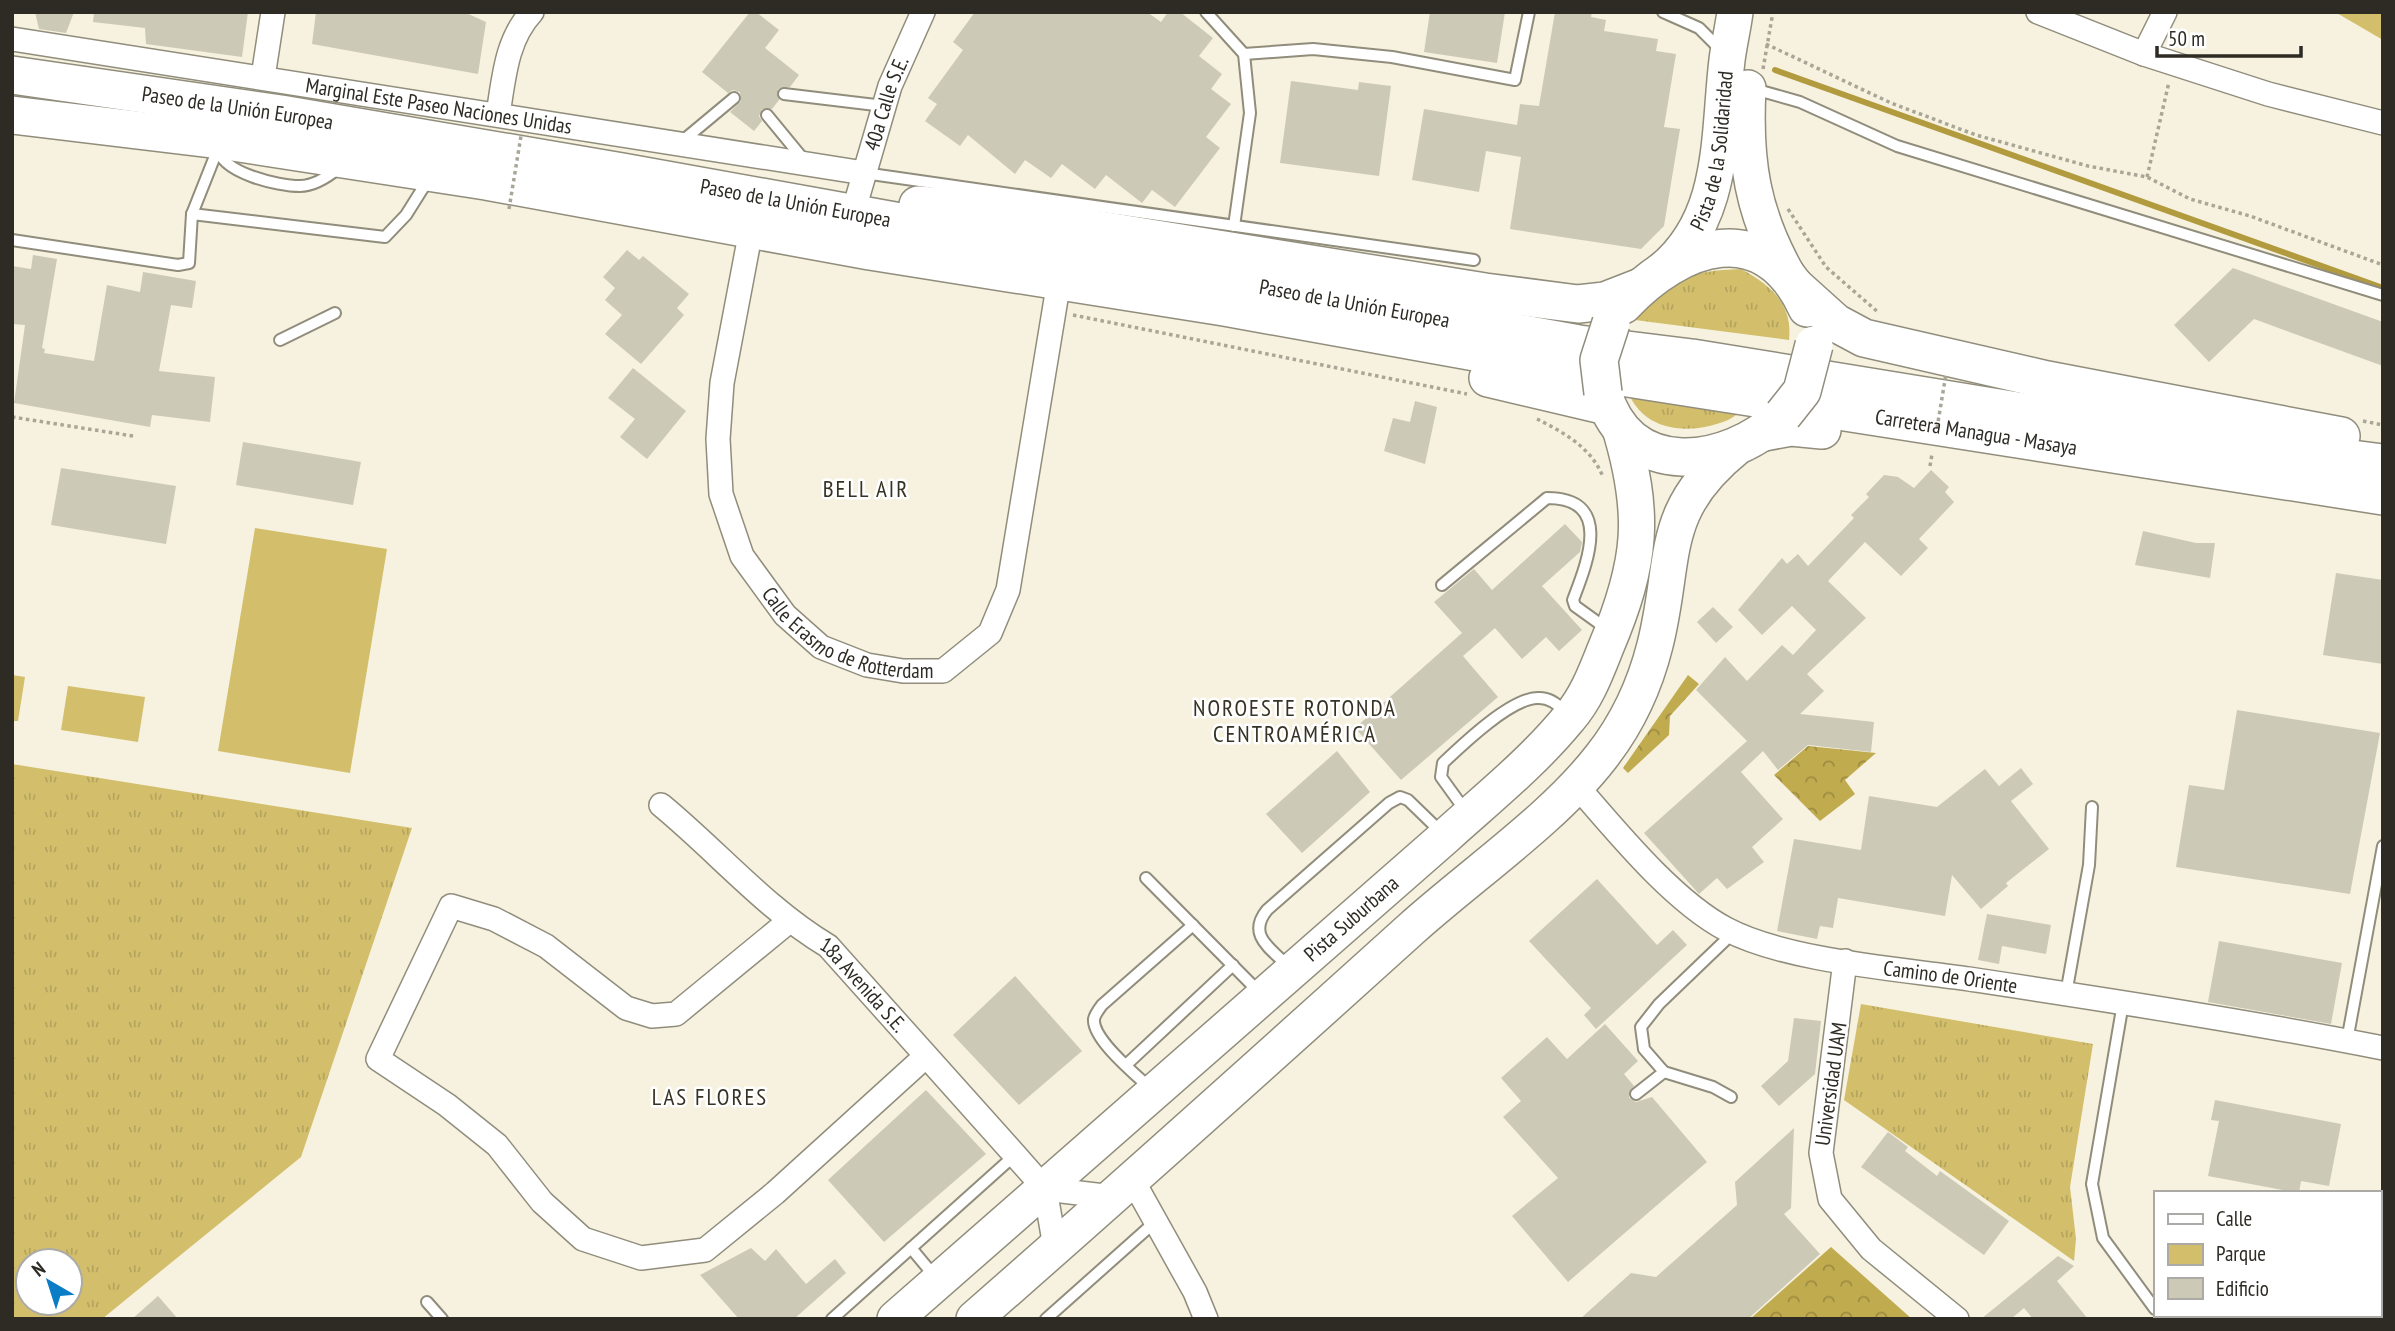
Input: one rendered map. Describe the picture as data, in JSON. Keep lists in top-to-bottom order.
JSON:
{
  "streets": {
    "highway": ["Paseo de la Unión Europea", "Carretera Managua - Masaya"],
    "main road": ["Pista de la Solidaridad", "Pista Suburbana"],
    "street": [
      "Marginal Este Paseo Naciones Unidas",
      "40a Calle S.E.",
      "Calle Erasmo de Rotterdam",
      "Camino de Oriente",
      "18a Avenida S.E.",
      "Universidad UAM"
    ]
  },
  "crossings": [
    ["Marginal Este Paseo Naciones Unidas", "40a Calle S.E."],
    ["Marginal Este Paseo Naciones Unidas", "Paseo de la Unión Europea"],
    ["Paseo de la Unión Europea", "Pista de la Solidaridad"],
    ["Paseo de la Unión Europea", "Carretera Managua - Masaya"],
    ["Paseo de la Unión Europea", "Calle Erasmo de Rotterdam"],
    ["Paseo de la Unión Europea", "Pista Suburbana"],
    ["Pista de la Solidaridad", "Pista Suburbana"],
    ["Pista Suburbana", "18a Avenida S.E."],
    ["Camino de Oriente", "Universidad UAM"]
  ],
  "districts": ["BELL AIR", "NOROESTE ROTONDA CENTROAMÉRICA", "LAS FLORES"],
  "legend": ["Calle", "Parque", "Edificio"],
  "scale_bar": "50 m",
  "north": "top left"
}
